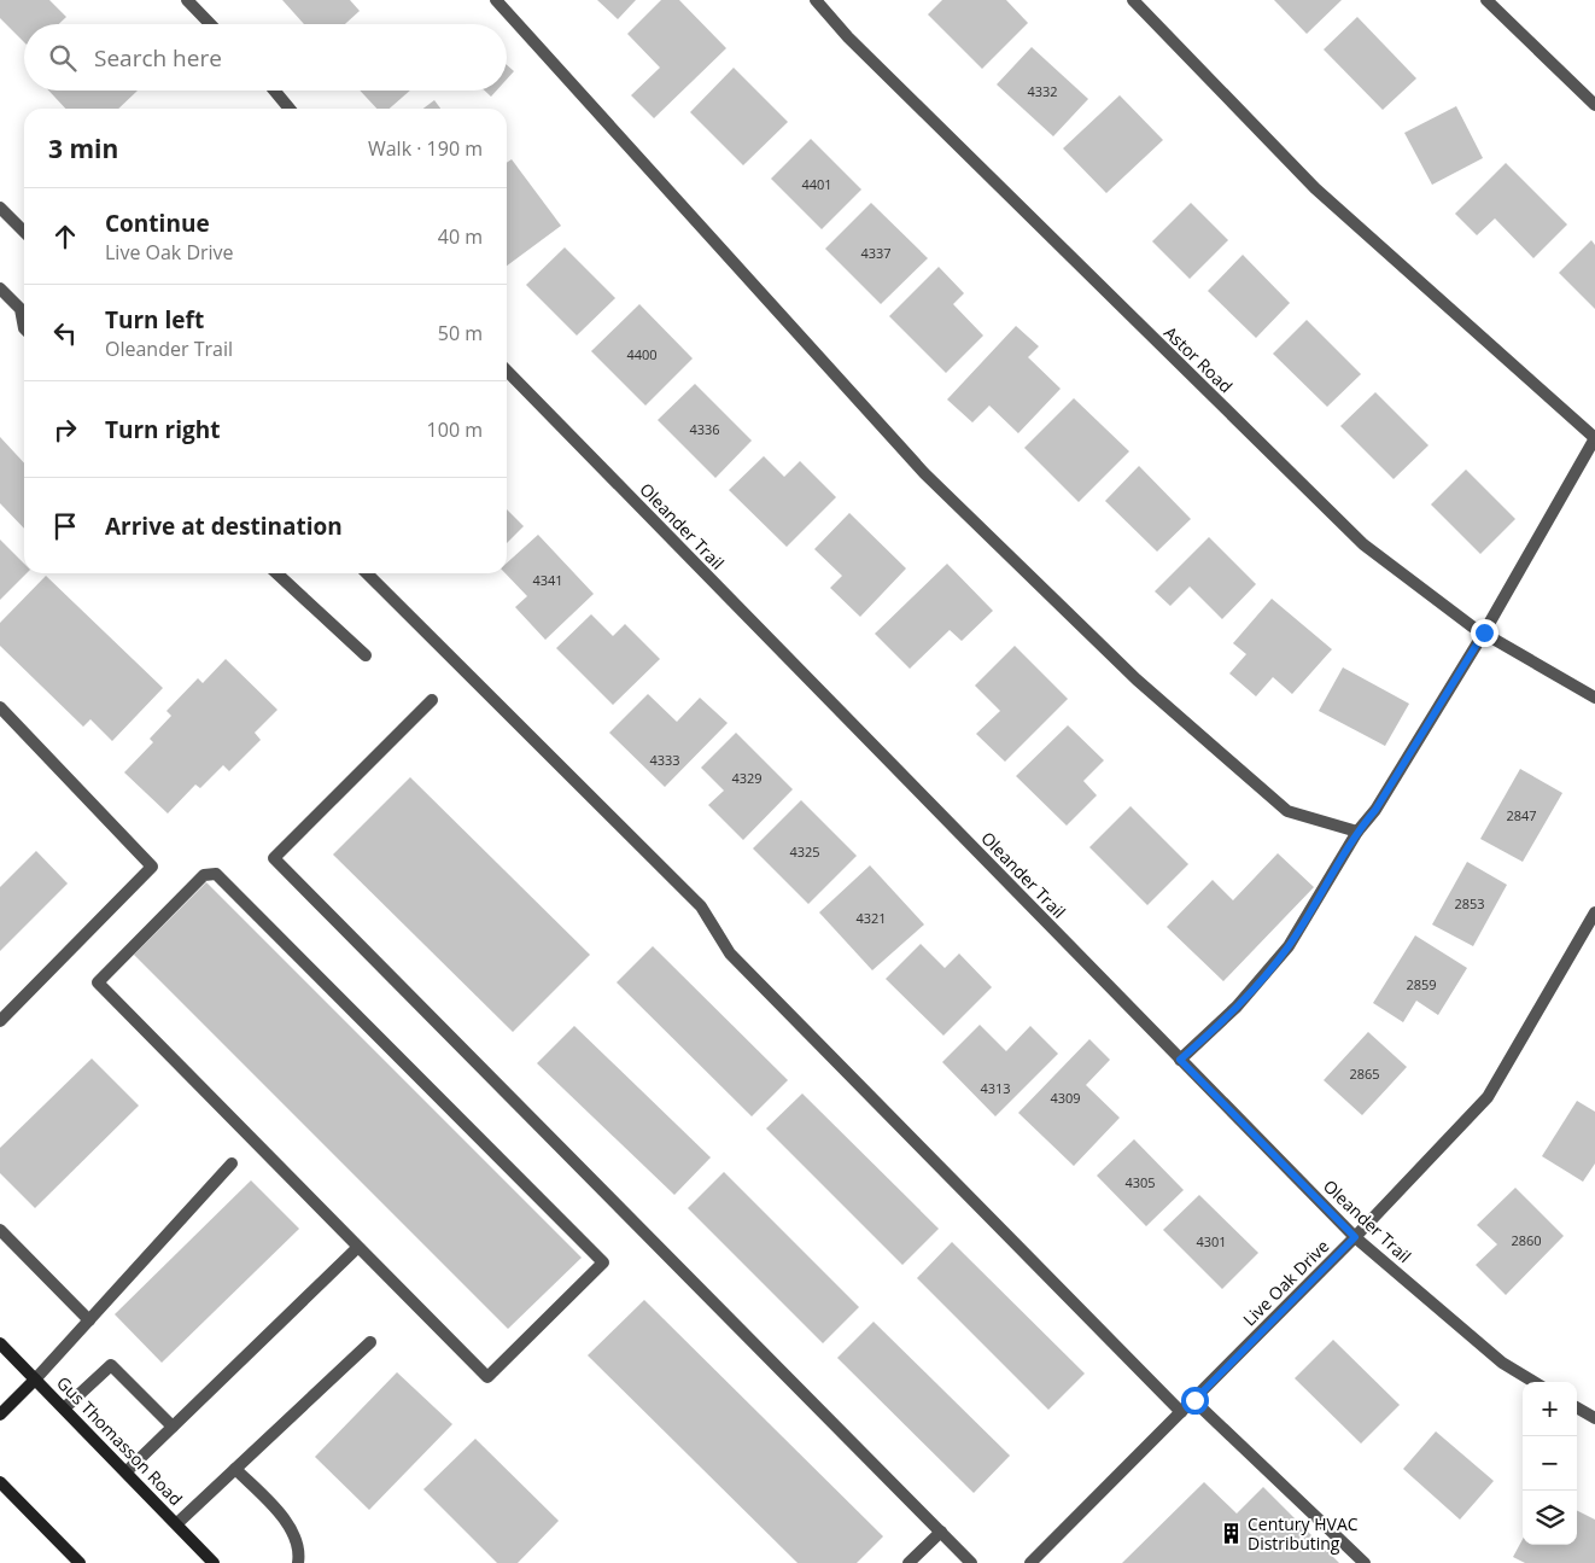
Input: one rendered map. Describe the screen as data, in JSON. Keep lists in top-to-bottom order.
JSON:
{
  "streets": {
    "main road": ["Gus Thomasson Road"],
    "street": ["Astor Road", "Oleander Trail", "Live Oak Drive"]
  },
  "crossings": [
    ["Oleander Trail", "Live Oak Drive"]
  ],
  "places": {
    "building": ["Century HVAC Distributing"]
  },
  "house_numbers": [
    "4332",
    "4401",
    "4337",
    "4400",
    "4336",
    "4341",
    "4333",
    "4329",
    "2847",
    "4325",
    "2853",
    "4321",
    "2859",
    "2865",
    "4313",
    "4309",
    "4305",
    "2860",
    "4301"
  ],
  "page": {
    "search": "Search here",
    "heading": ["3 min", "Walk · 190 m"],
    "list": [
      ["Continue", "Live Oak Drive", "40 m"],
      ["Turn left", "Oleander Trail", "50 m"],
      ["Turn right", "100 m"],
      "Arrive at destination"
    ],
    "map_buttons": ["+", "−"]
  }
}
